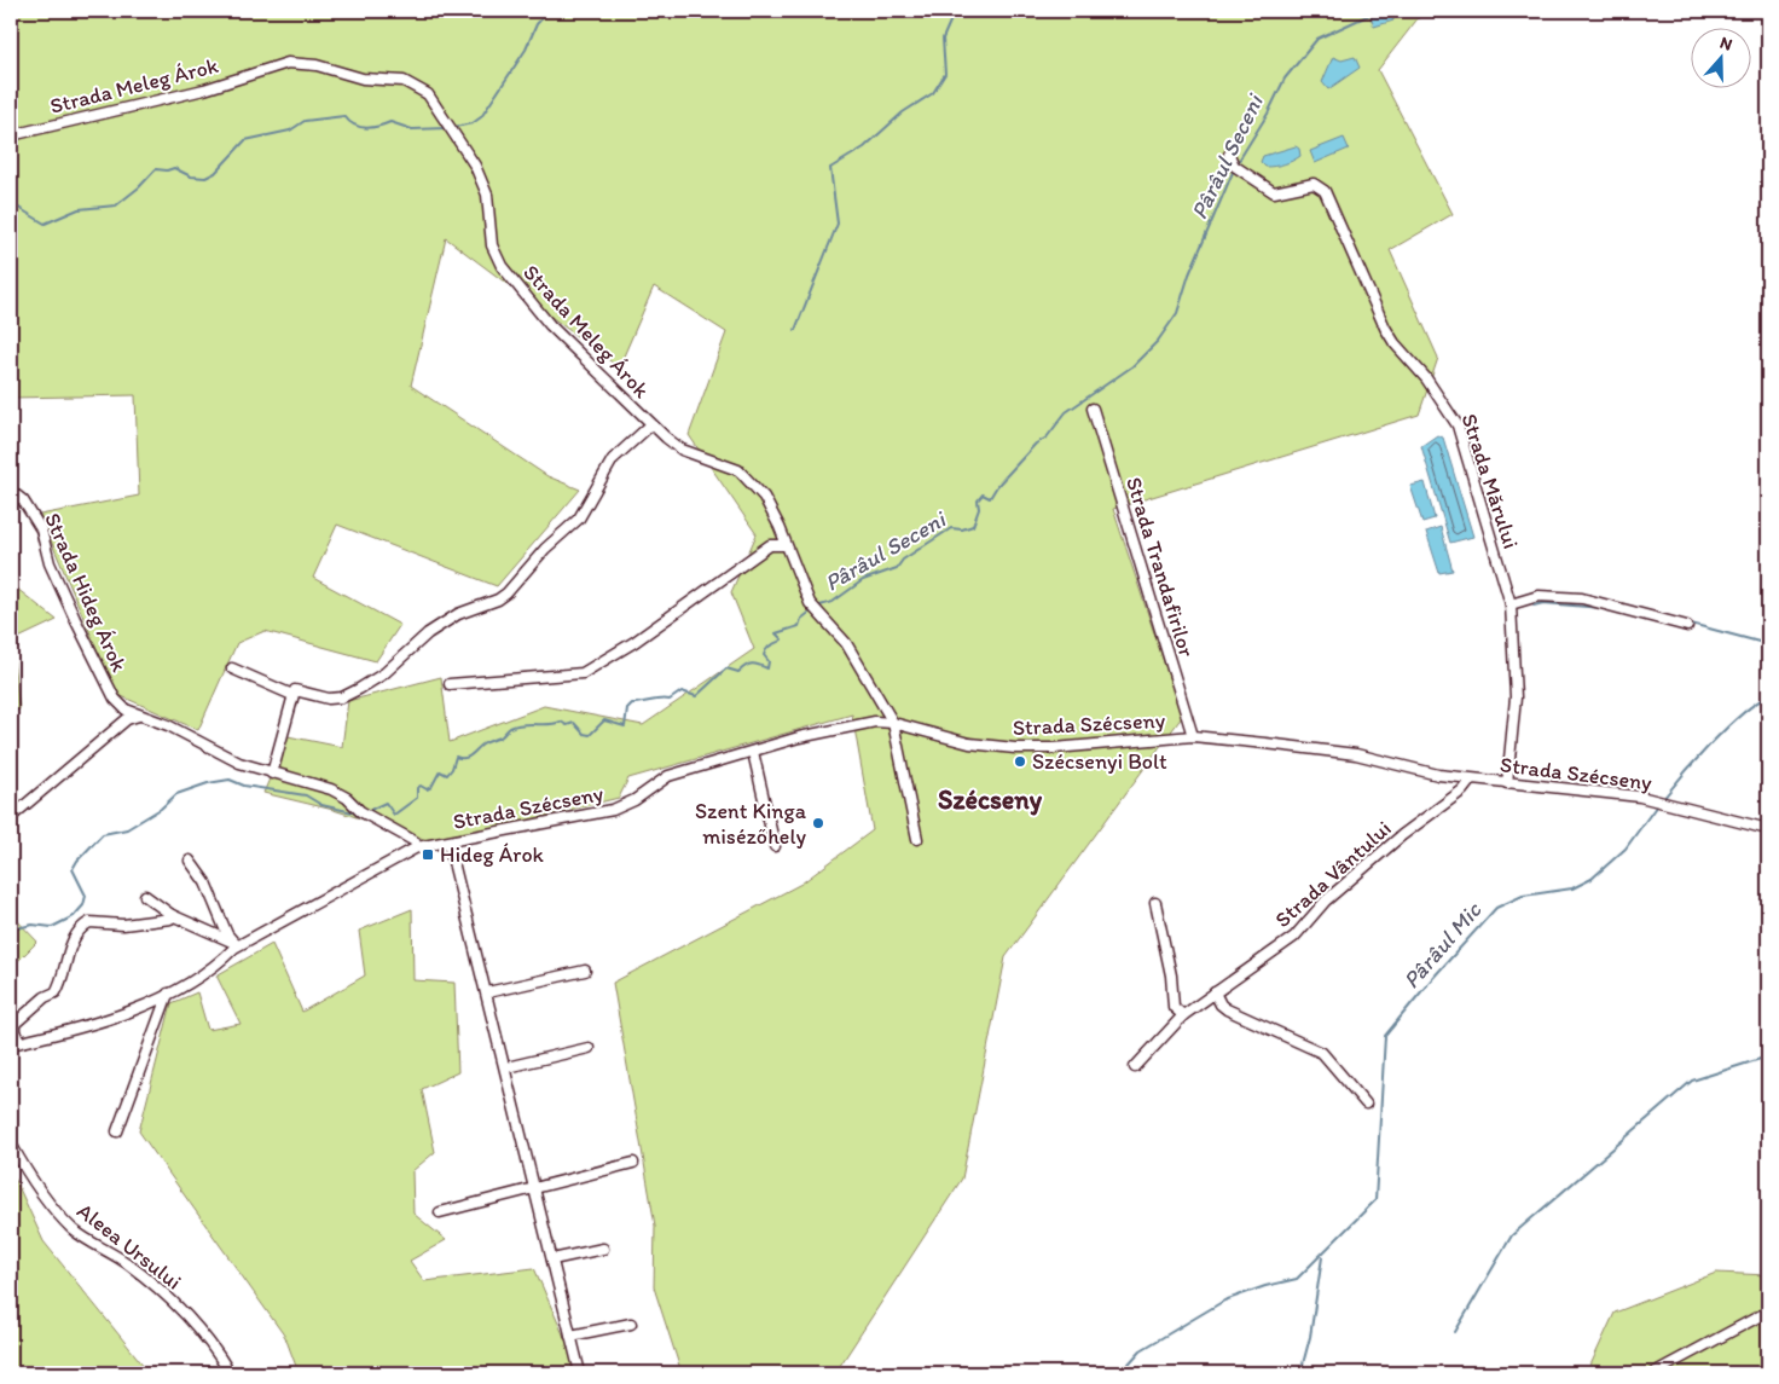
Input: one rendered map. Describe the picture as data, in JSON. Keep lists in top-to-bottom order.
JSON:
{
  "streets": {
    "street": [
      "Strada Meleg Árok",
      "Strada Mărului",
      "Strada Trandafirilor",
      "Strada Hideg Árok",
      "Strada Szécseny",
      "Strada Vântului",
      "Aleea Ursului"
    ]
  },
  "crossings": [
    ["Strada Meleg Árok", "Strada Szécseny"],
    ["Strada Mărului", "Strada Szécseny"],
    ["Strada Trandafirilor", "Strada Szécseny"],
    ["Strada Hideg Árok", "Strada Szécseny"],
    ["Strada Szécseny", "Strada Vântului"]
  ],
  "districts": ["Szécseny"],
  "water": ["Pârâul Seceni", "Pârâul Mic"],
  "places": {
    "other": ["Szécsenyi Bolt", "Szent Kinga misézőhely"],
    "transit": ["Hideg Árok"]
  },
  "north": "top"
}
